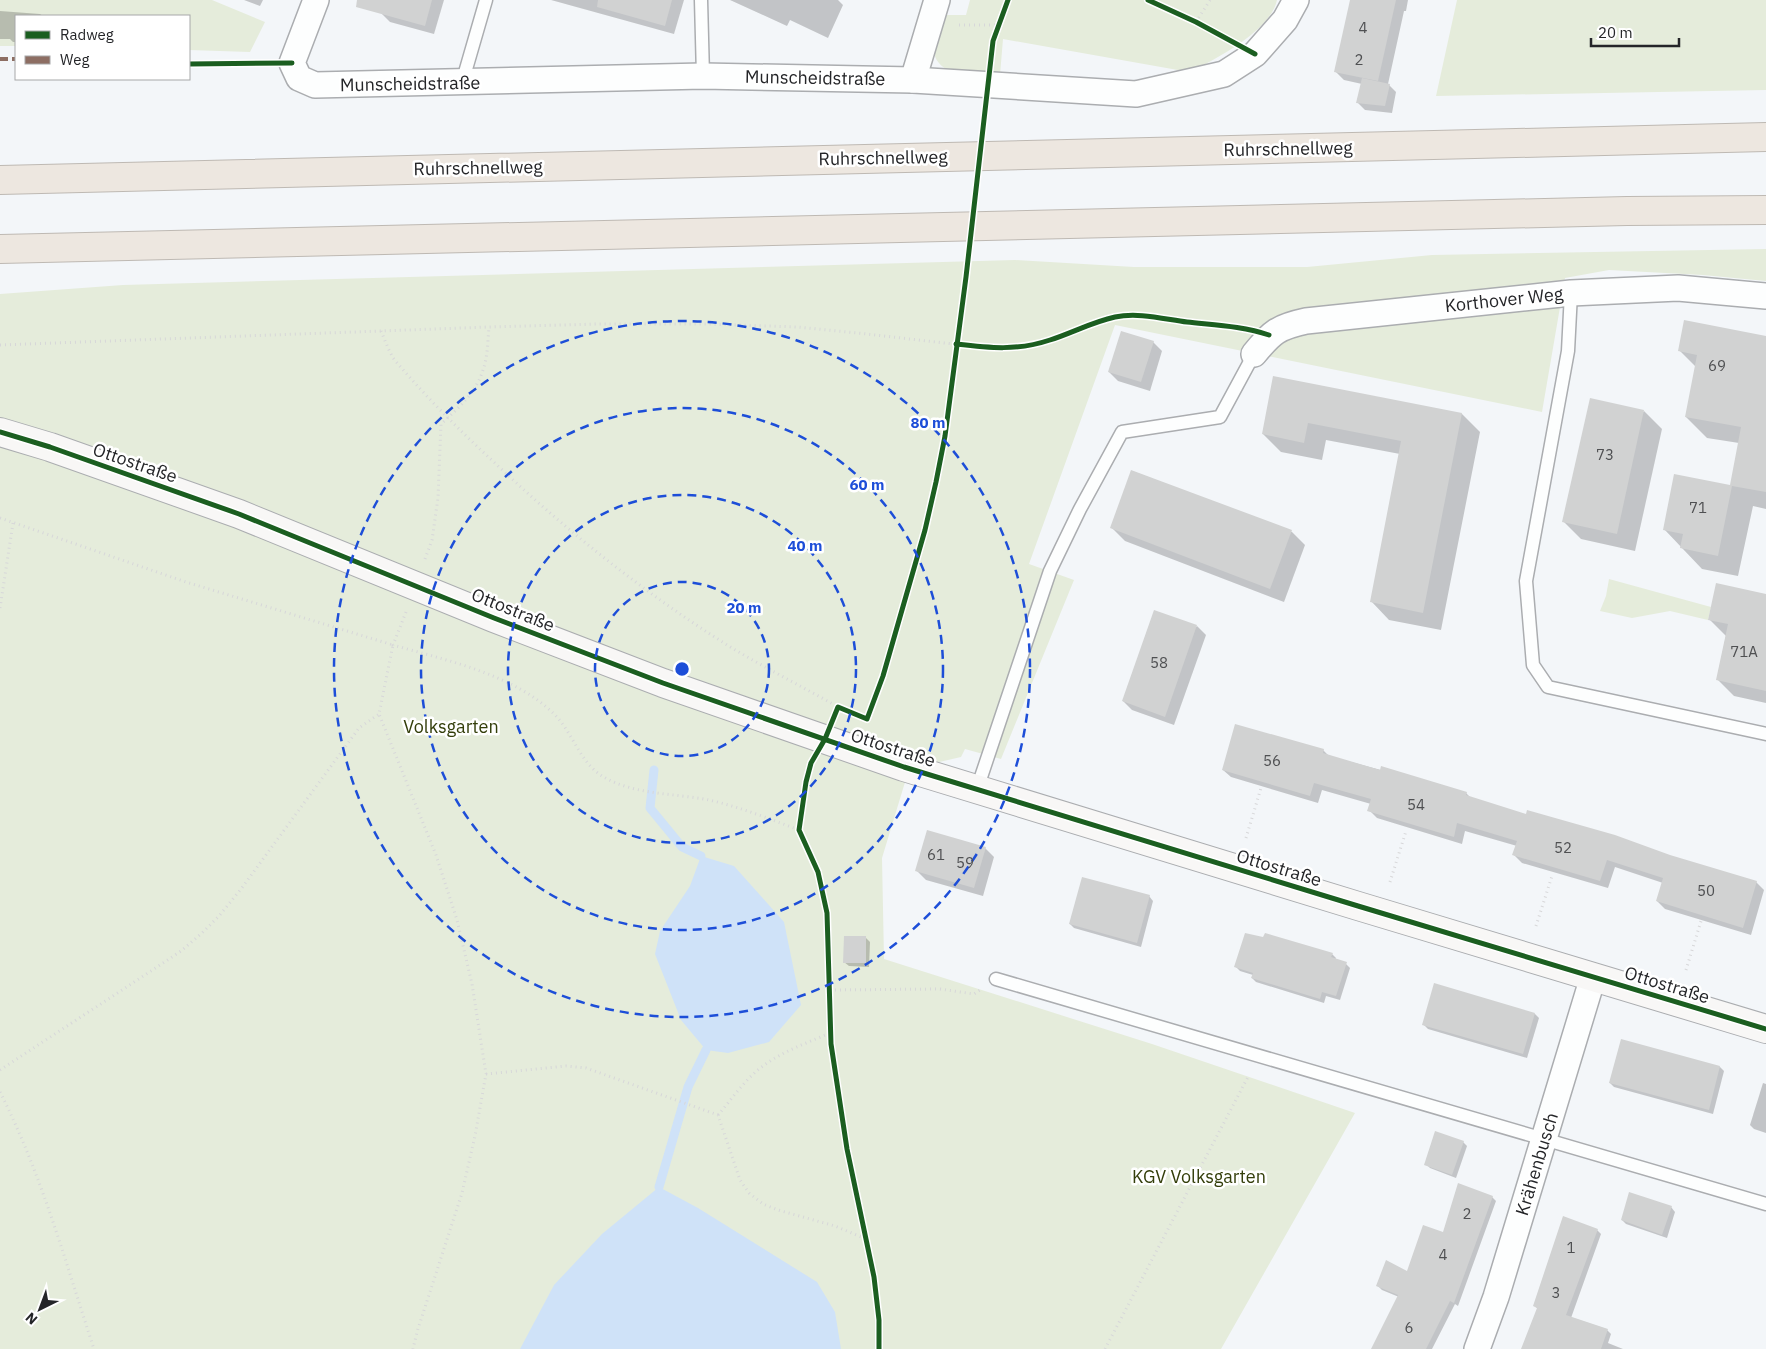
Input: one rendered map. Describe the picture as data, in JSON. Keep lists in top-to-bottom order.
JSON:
{
  "streets": {
    "highway": ["Ruhrschnellweg"],
    "street": [
      "Munscheidstraße",
      "Korthover Weg",
      "Ottostraße",
      "Krähenbusch"
    ]
  },
  "crossings": [
    ["Ottostraße", "Krähenbusch"]
  ],
  "parks": ["Volksgarten", "KGV Volksgarten"],
  "house_numbers": [
    "4",
    "2",
    "69",
    "73",
    "71",
    "71A",
    "58",
    "56",
    "54",
    "52",
    "61",
    "59",
    "50",
    "2",
    "1",
    "4",
    "3",
    "6"
  ],
  "legend": ["Radweg", "Weg"],
  "scale_bar": "20 m",
  "north": "bottom left",
  "rings": [
    "80 m",
    "60 m",
    "40 m",
    "20 m"
  ]
}
